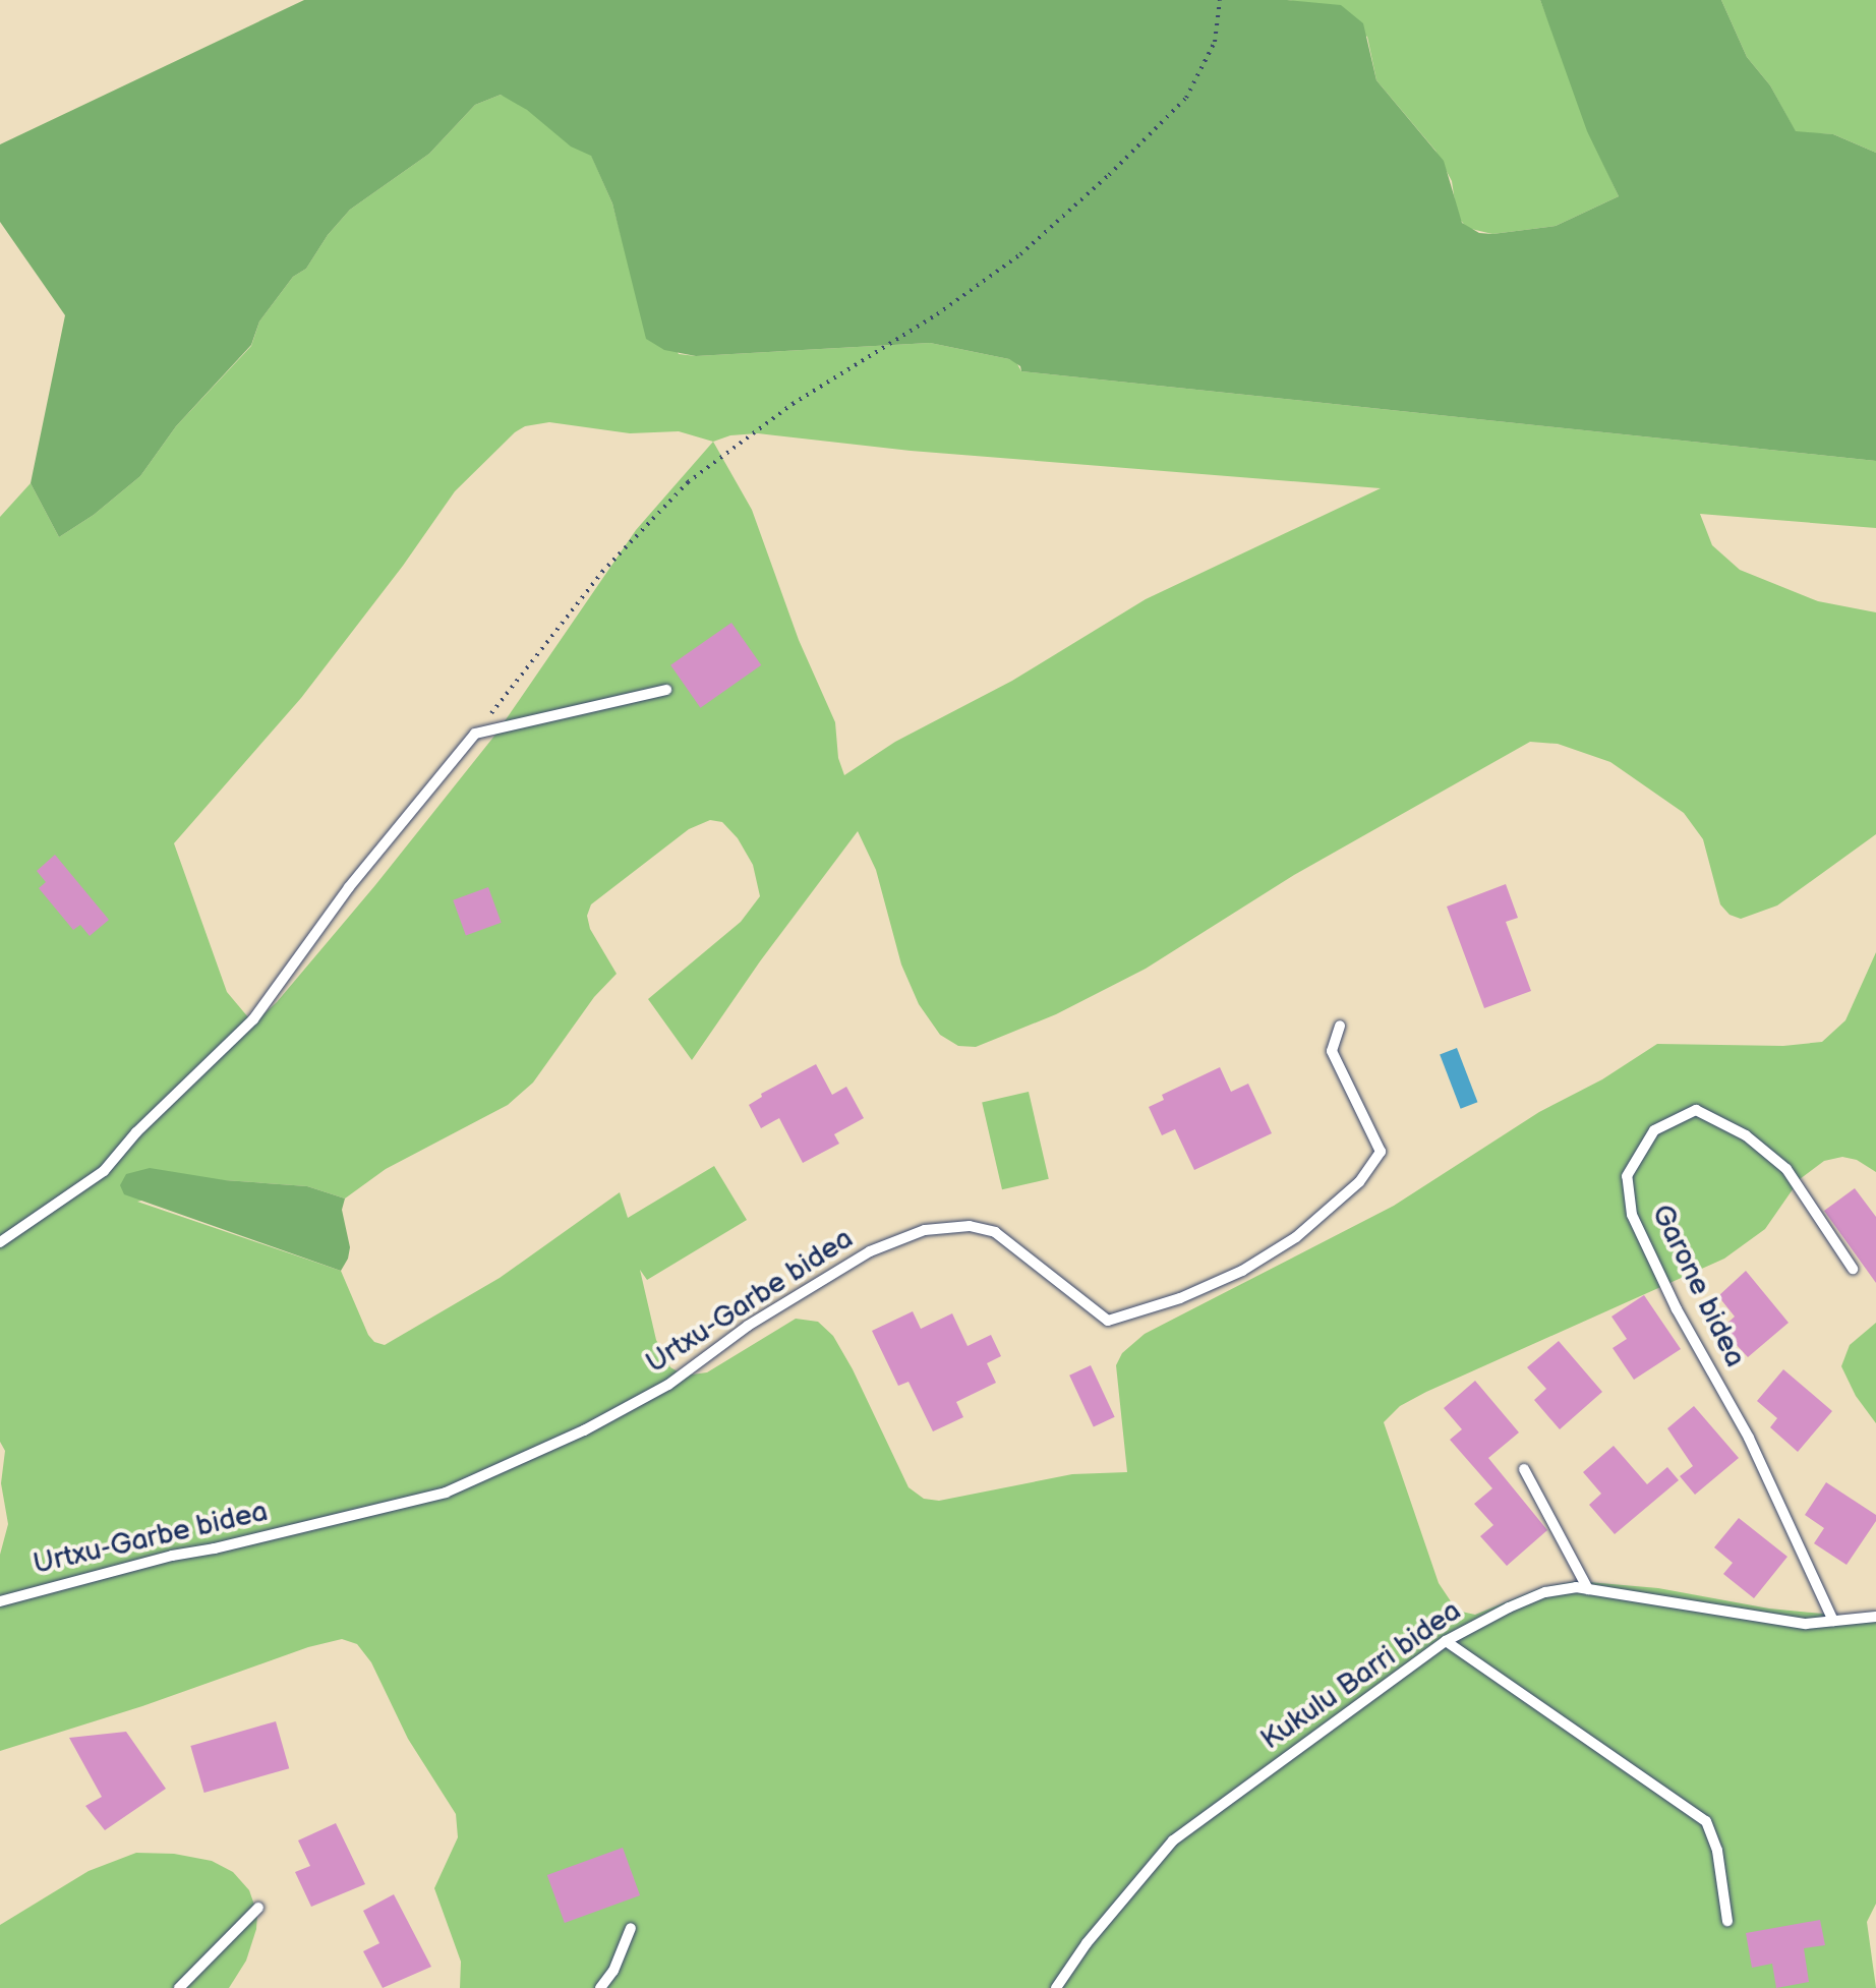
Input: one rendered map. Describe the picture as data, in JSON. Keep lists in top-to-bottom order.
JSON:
{
  "streets": {
    "lane": ["Garone bidea", "Urtxu-Garbe bidea", "Kukulu Barri bidea"]
  },
  "crossings": [
    ["Garone bidea", "Kukulu Barri bidea"]
  ]
}
